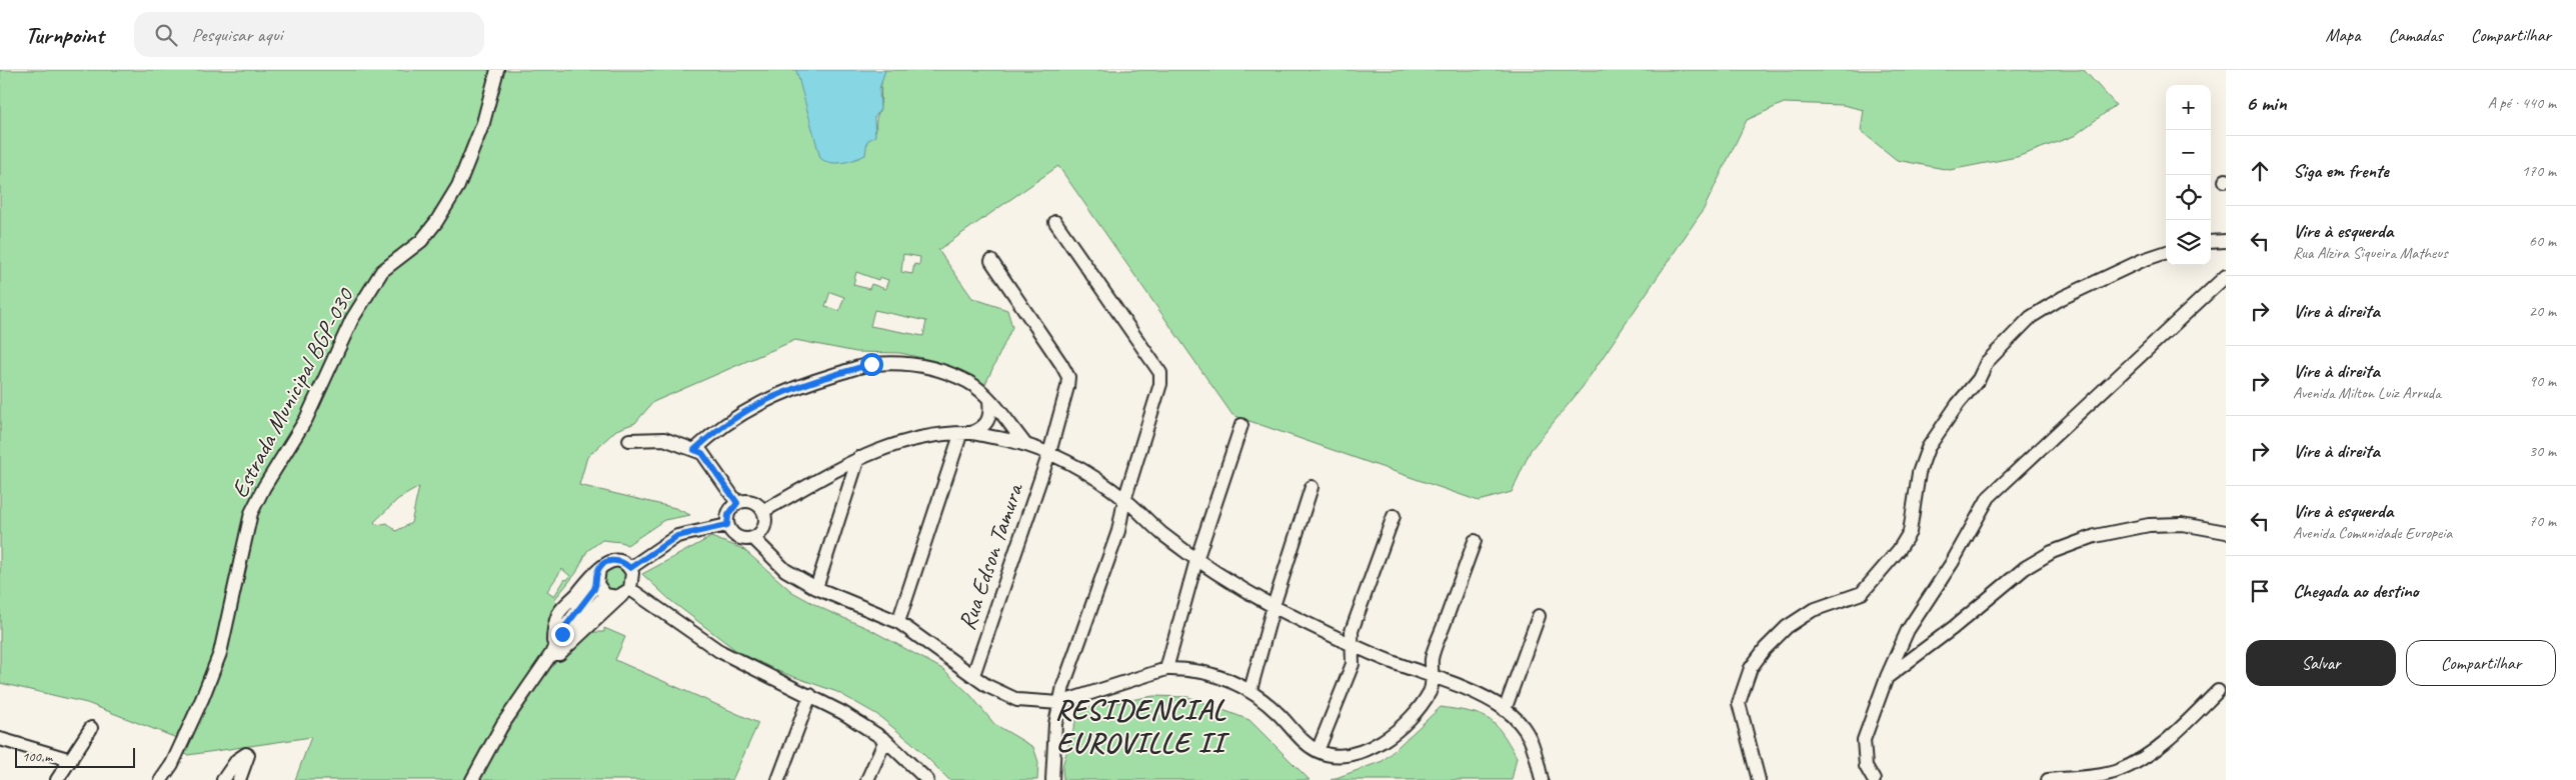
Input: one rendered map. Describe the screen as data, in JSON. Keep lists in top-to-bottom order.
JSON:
{
  "streets": {
    "street": ["Estrada Municipal BGP-030", "Rua Edson Tamura"]
  },
  "districts": ["RESIDENCIAL EUROVILLE II"],
  "scale_bar": "100 m",
  "page": {
    "header": "Turnpoint",
    "search": "Pesquisar aqui",
    "nav": ["Mapa", "Camadas", "Compartilhar"],
    "heading": ["6 min", "A pé · 440 m"],
    "map_buttons": ["+", "−"],
    "list": [
      ["Siga em frente", "170 m"],
      ["Vire à esquerda", "Rua Alzira Siqueira Matheus", "60 m"],
      ["Vire à direita", "20 m"],
      ["Vire à direita", "Avenida Milton Luiz Arruda", "90 m"],
      ["Vire à direita", "30 m"],
      ["Vire à esquerda", "Avenida Comunidade Europeia", "70 m"],
      "Chegada ao destino"
    ],
    "buttons": ["Salvar", "Compartilhar"],
    "scale": "100 m"
  }
}
